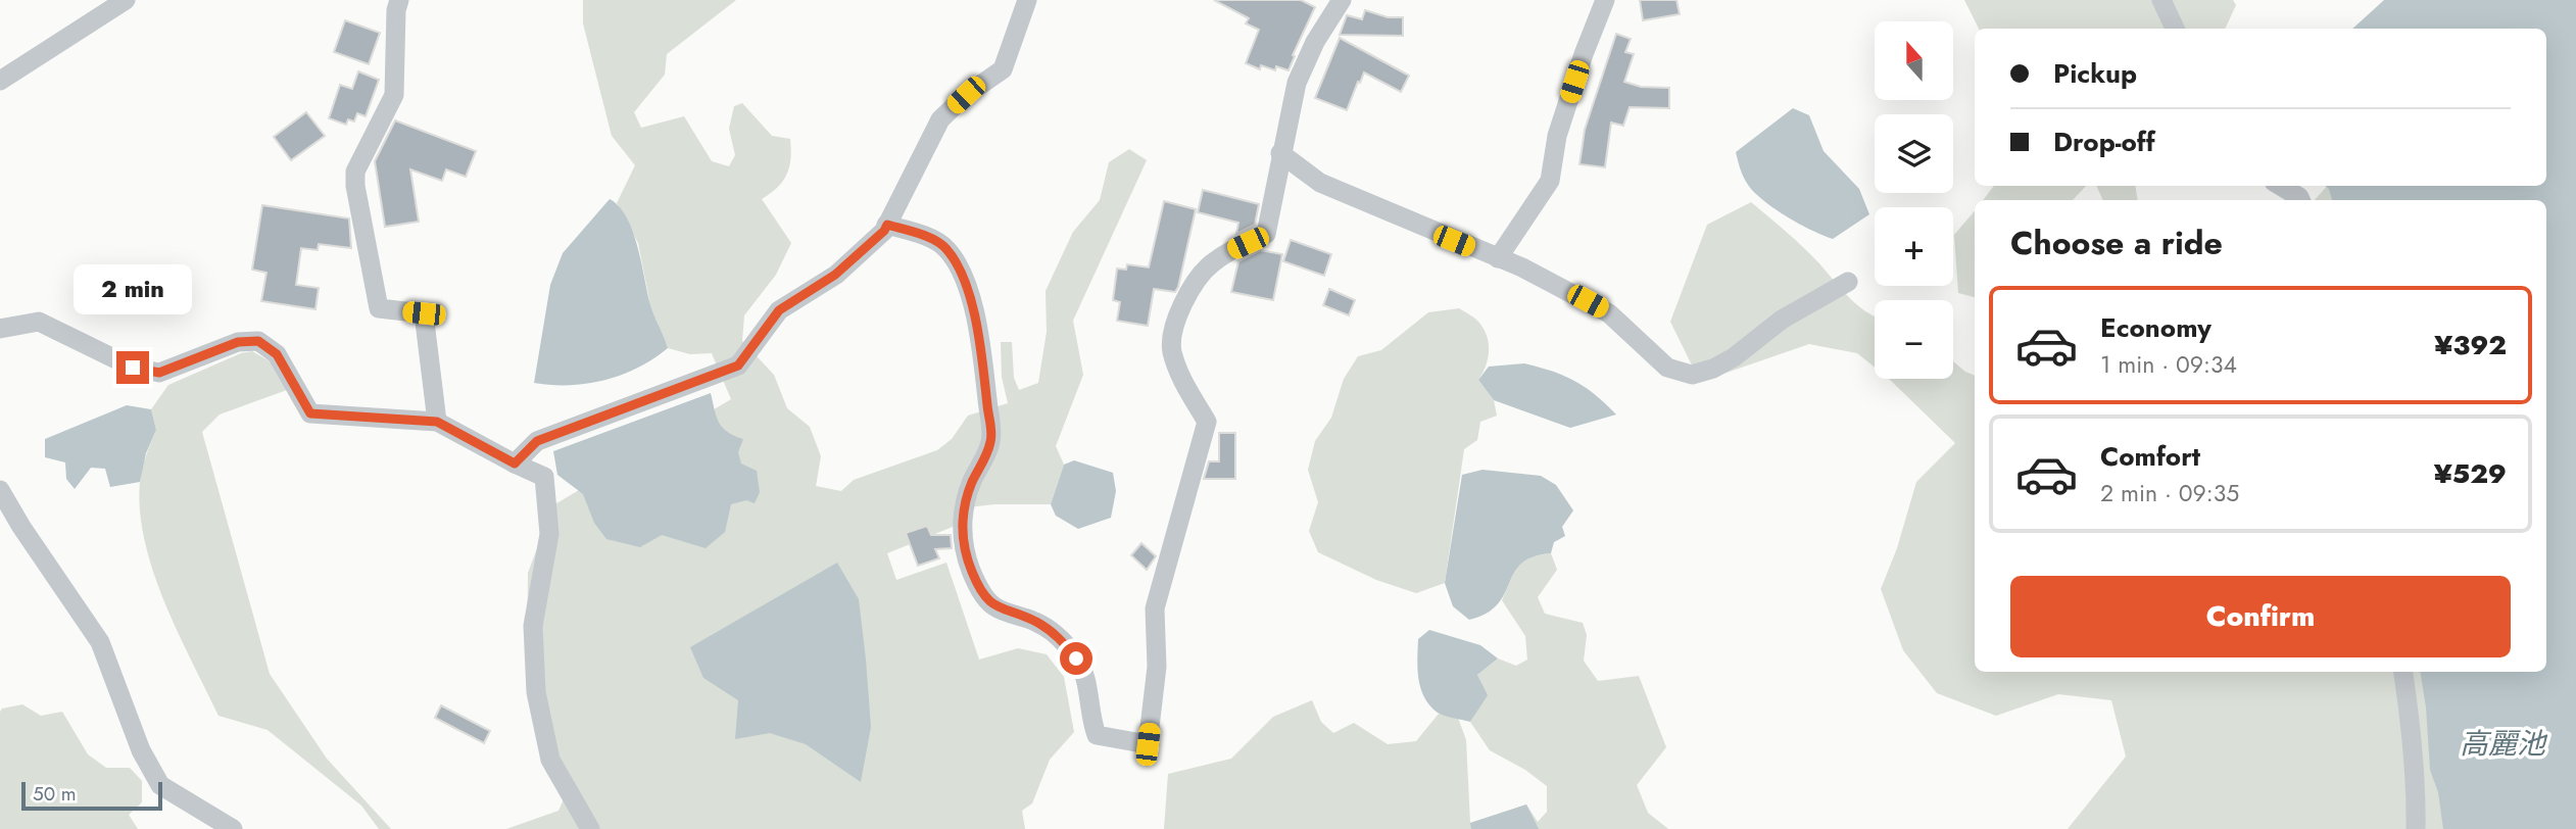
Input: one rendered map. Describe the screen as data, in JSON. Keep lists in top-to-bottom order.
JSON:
{
  "water": ["高麗池"],
  "scale_bar": "50 m",
  "north": "top",
  "page": {
    "map_buttons": ["+", "−"],
    "banner": ["Pickup", "Drop-off"],
    "heading": "Choose a ride",
    "bubble": "2 min",
    "list": [
      {
        "name": "Economy",
        "note": "1 min · 09:34",
        "value": "¥392"
      },
      {
        "name": "Comfort",
        "note": "2 min · 09:35",
        "value": "¥529"
      }
    ],
    "buttons": "Confirm",
    "scale": "50 m"
  }
}
